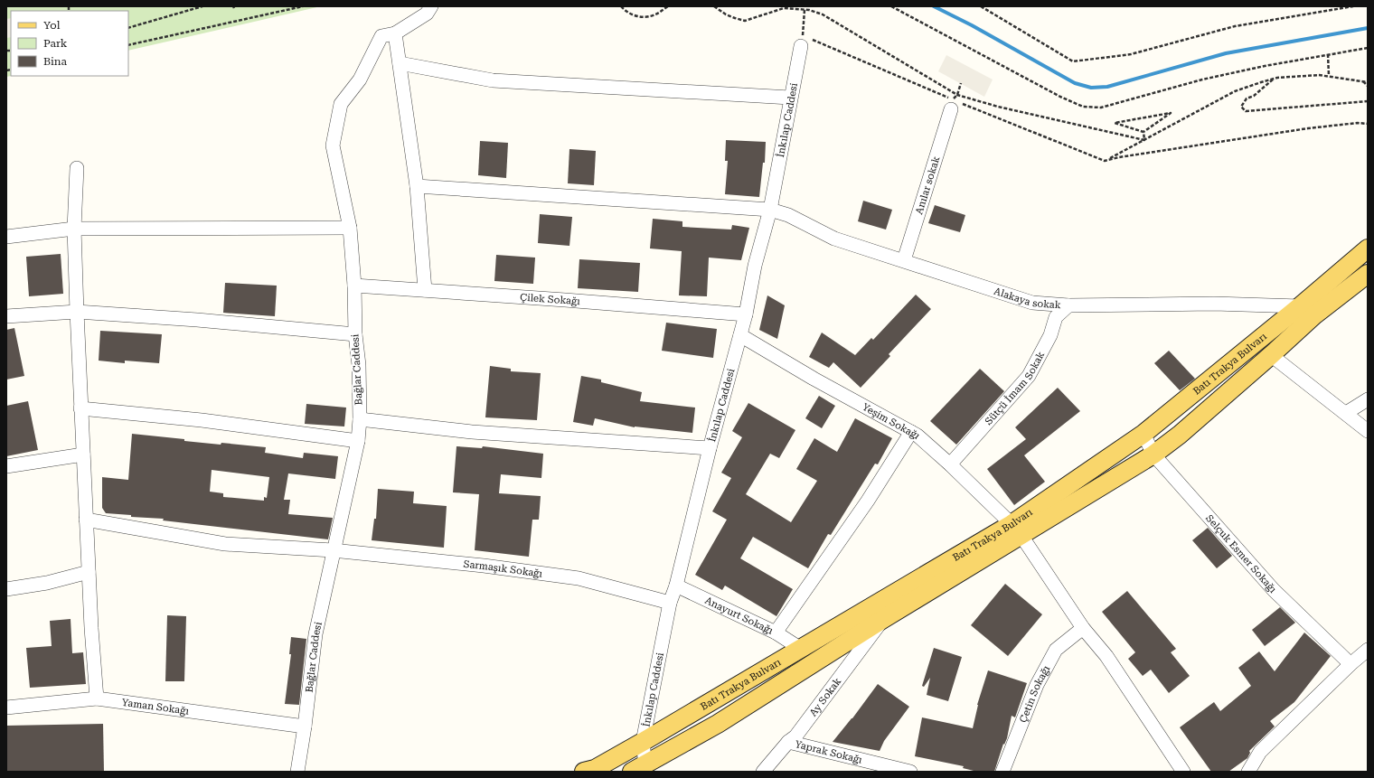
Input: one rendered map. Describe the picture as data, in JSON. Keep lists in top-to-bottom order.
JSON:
{
  "streets": {
    "main road": ["Batı Trakya Bulvarı"],
    "street": [
      "İnkılap Caddesi",
      "Anılar sokak",
      "Alakaya sokak",
      "Çilek Sokağı",
      "Bağlar Caddesi",
      "Sütçü İmam Sokak",
      "Yeşim Sokağı",
      "Selçuk Esmer Sokağı",
      "Sarmaşık Sokağı",
      "Anayurt Sokağı",
      "Çetin Sokağı",
      "Ay Sokak",
      "Yaman Sokağı",
      "Yaprak Sokağı"
    ]
  },
  "crossings": [
    ["İnkılap Caddesi", "Alakaya sokak"],
    ["İnkılap Caddesi", "Çilek Sokağı"],
    ["İnkılap Caddesi", "Batı Trakya Bulvarı"],
    ["İnkılap Caddesi", "Yeşim Sokağı"],
    ["İnkılap Caddesi", "Sarmaşık Sokağı"],
    ["İnkılap Caddesi", "Anayurt Sokağı"],
    ["Anılar sokak", "Alakaya sokak"],
    ["Alakaya sokak", "Batı Trakya Bulvarı"],
    ["Alakaya sokak", "Sütçü İmam Sokak"],
    ["Çilek Sokağı", "Bağlar Caddesi"],
    ["Batı Trakya Bulvarı", "Yeşim Sokağı"],
    ["Batı Trakya Bulvarı", "Selçuk Esmer Sokağı"],
    ["Batı Trakya Bulvarı", "Anayurt Sokağı"],
    ["Batı Trakya Bulvarı", "Ay Sokak"],
    ["Bağlar Caddesi", "Sarmaşık Sokağı"],
    ["Bağlar Caddesi", "Yaman Sokağı"],
    ["Sütçü İmam Sokak", "Yeşim Sokağı"],
    ["Yeşim Sokağı", "Çetin Sokağı"],
    ["Ay Sokak", "Yaprak Sokağı"]
  ],
  "legend": ["Yol", "Park", "Bina"]
}
